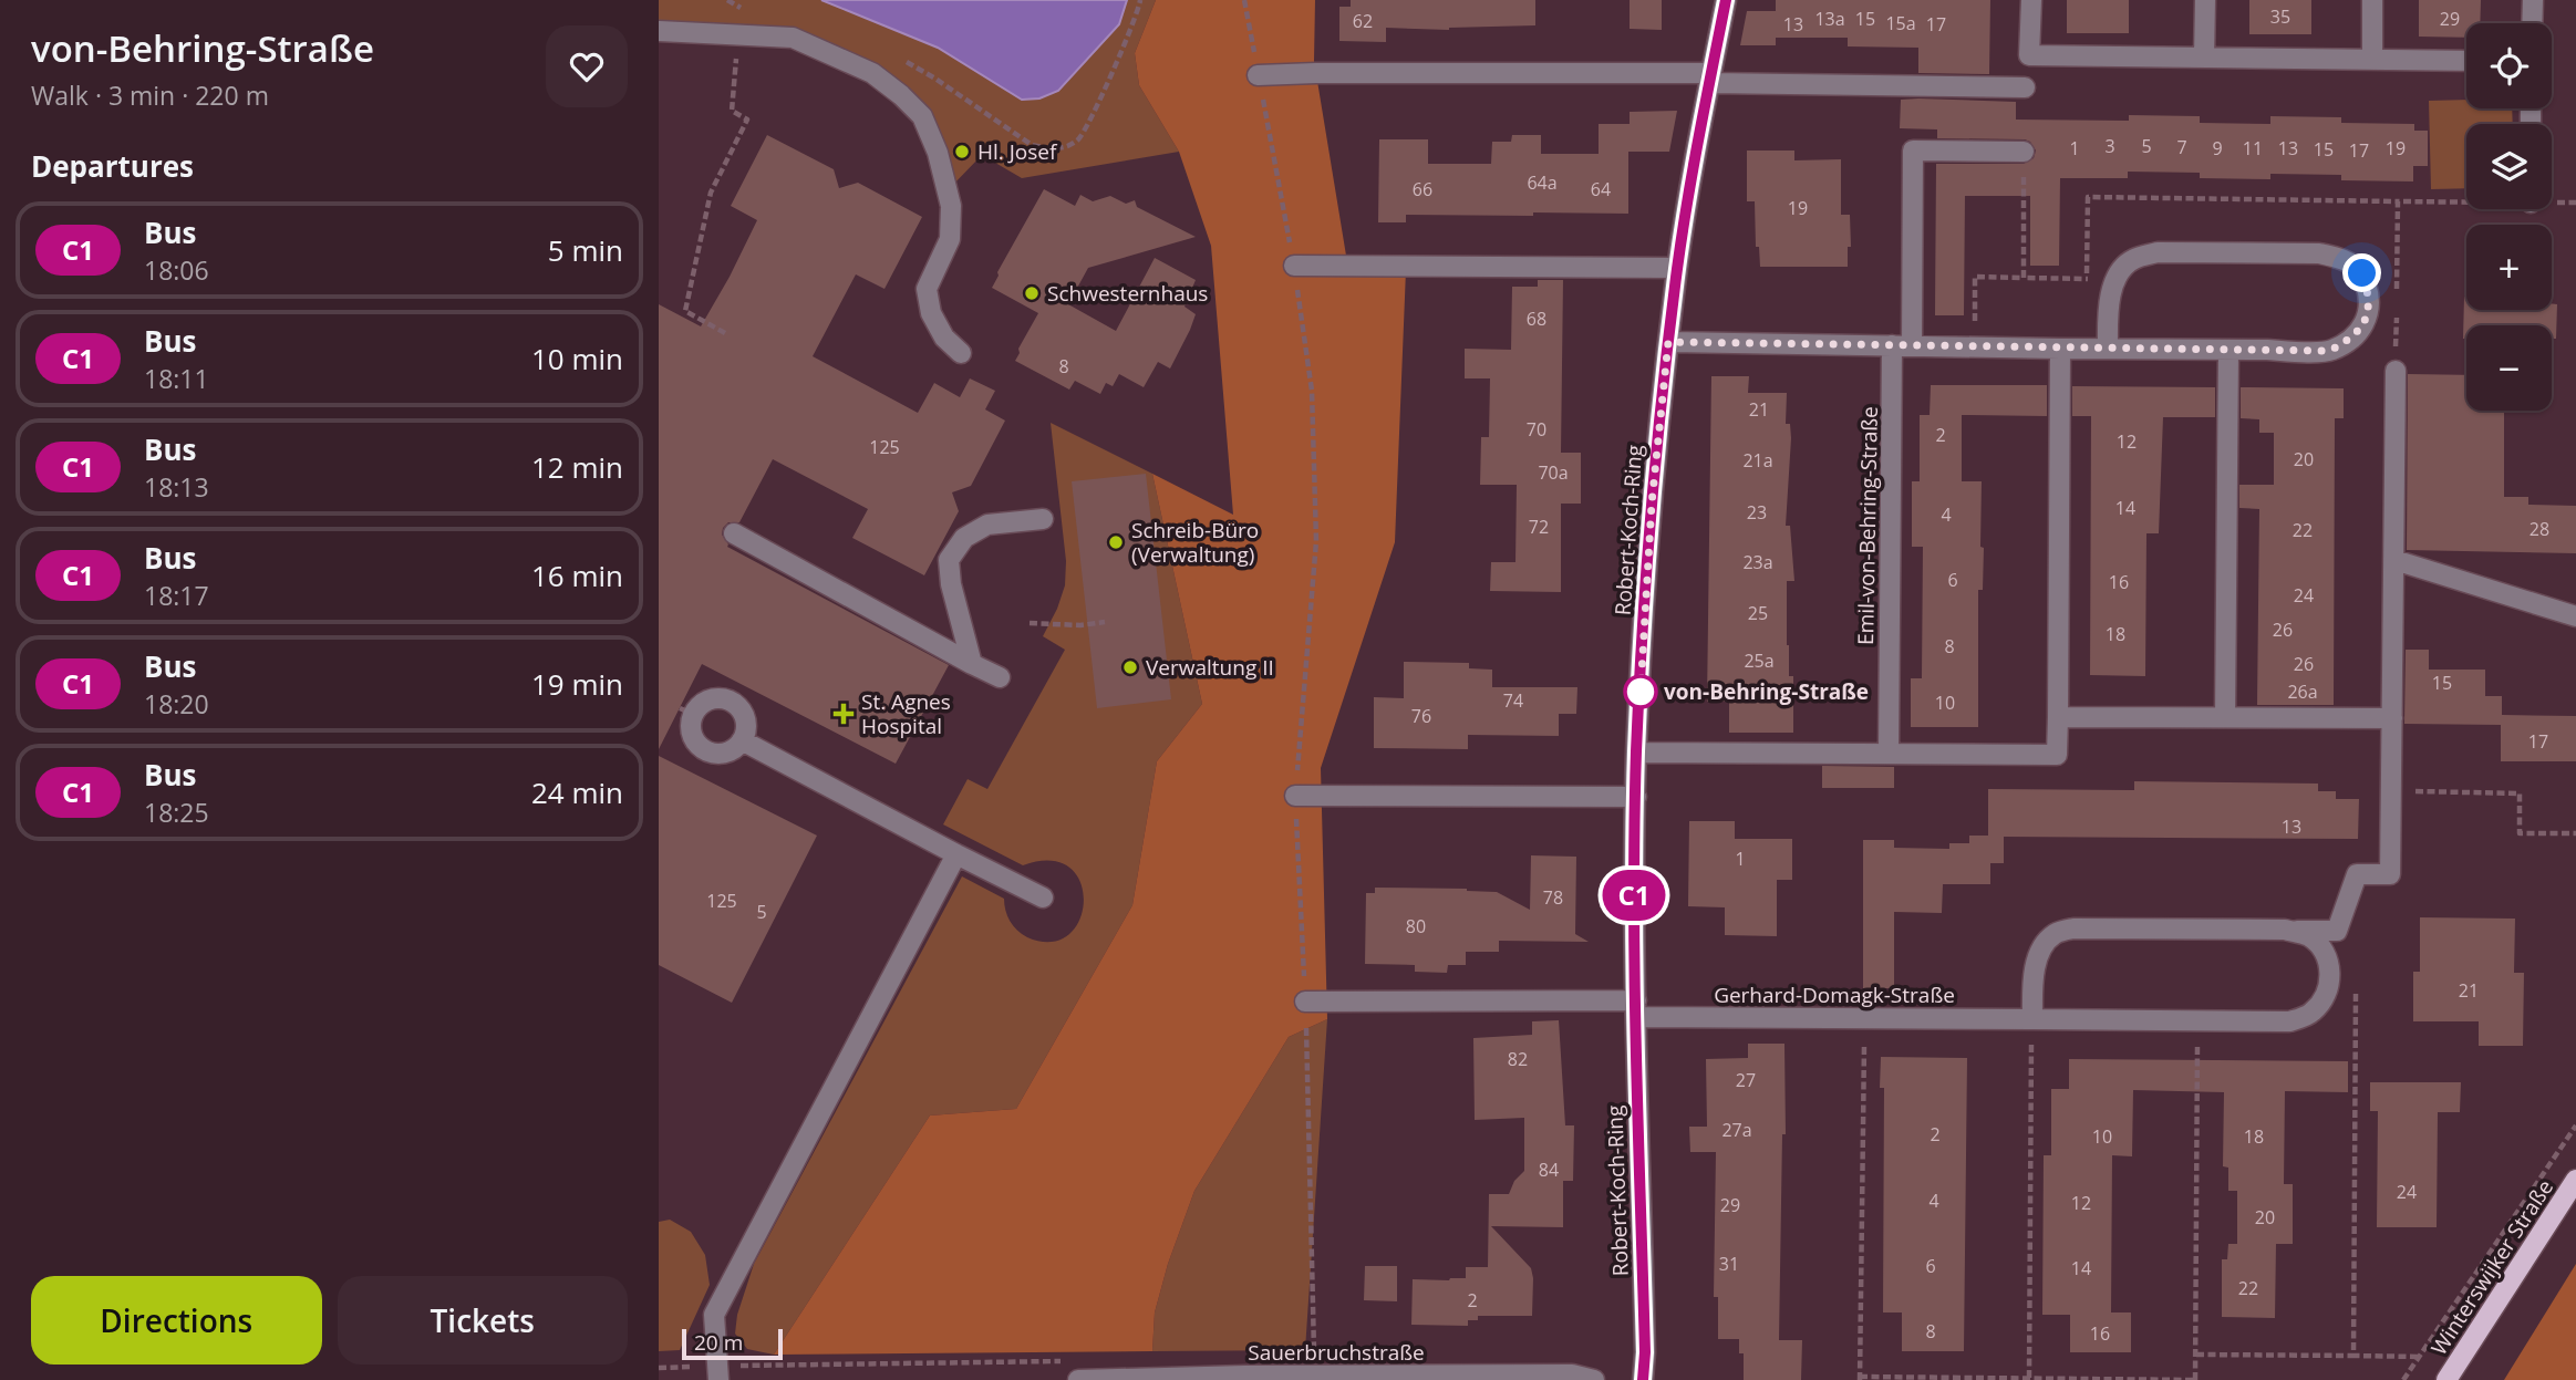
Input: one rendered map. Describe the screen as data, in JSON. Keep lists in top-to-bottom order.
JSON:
{
  "streets": {
    "main road": ["Winterswijker Straße"],
    "street": [
      "Emil-von-Behring-Straße",
      "Robert-Koch-Ring",
      "Gerhard-Domagk-Straße",
      "Sauerbruchstraße"
    ]
  },
  "crossings": [
    ["Robert-Koch-Ring", "Gerhard-Domagk-Straße"]
  ],
  "places": {
    "other": [
      "Hl. Josef",
      "Schwesternhaus",
      "Schreib-Büro (Verwaltung)",
      "Verwaltung II",
      "von-Behring-Straße"
    ],
    "health": ["St. Agnes Hospital"]
  },
  "lines": ["bus line C1"],
  "house_numbers": [
    "35",
    "13a",
    "15",
    "29",
    "62",
    "15a",
    "13",
    "17",
    "3",
    "5",
    "7",
    "1",
    "9",
    "11",
    "13",
    "19",
    "15",
    "17",
    "64a",
    "66",
    "64",
    "19",
    "68",
    "8",
    "21",
    "70",
    "2",
    "12",
    "125",
    "20",
    "21a",
    "70a",
    "14",
    "23",
    "4",
    "72",
    "28",
    "22",
    "23a",
    "6",
    "16",
    "24",
    "25",
    "26",
    "18",
    "8",
    "25a",
    "26",
    "15",
    "26a",
    "74",
    "10",
    "76",
    "17",
    "13",
    "1",
    "78",
    "125",
    "5",
    "80",
    "21",
    "82",
    "27",
    "27a",
    "2",
    "10",
    "18",
    "84",
    "24",
    "4",
    "12",
    "29",
    "20",
    "31",
    "6",
    "14",
    "22",
    "2",
    "8",
    "16"
  ],
  "scale_bar": "20 m",
  "page": {
    "heading": [
      ["von-Behring-Straße", "Walk · 3 min · 220 m"],
      "Departures"
    ],
    "on_map": "C1",
    "map_buttons": ["+", "−"],
    "list": [
      {
        "mark": "C1",
        "name": "Bus",
        "note": "18:06",
        "value": "5 min"
      },
      {
        "mark": "C1",
        "name": "Bus",
        "note": "18:11",
        "value": "10 min"
      },
      {
        "mark": "C1",
        "name": "Bus",
        "note": "18:13",
        "value": "12 min"
      },
      {
        "mark": "C1",
        "name": "Bus",
        "note": "18:17",
        "value": "16 min"
      },
      {
        "mark": "C1",
        "name": "Bus",
        "note": "18:20",
        "value": "19 min"
      },
      {
        "mark": "C1",
        "name": "Bus",
        "note": "18:25",
        "value": "24 min"
      }
    ],
    "buttons": ["Directions", "Tickets"],
    "scale": "20 m"
  }
}
